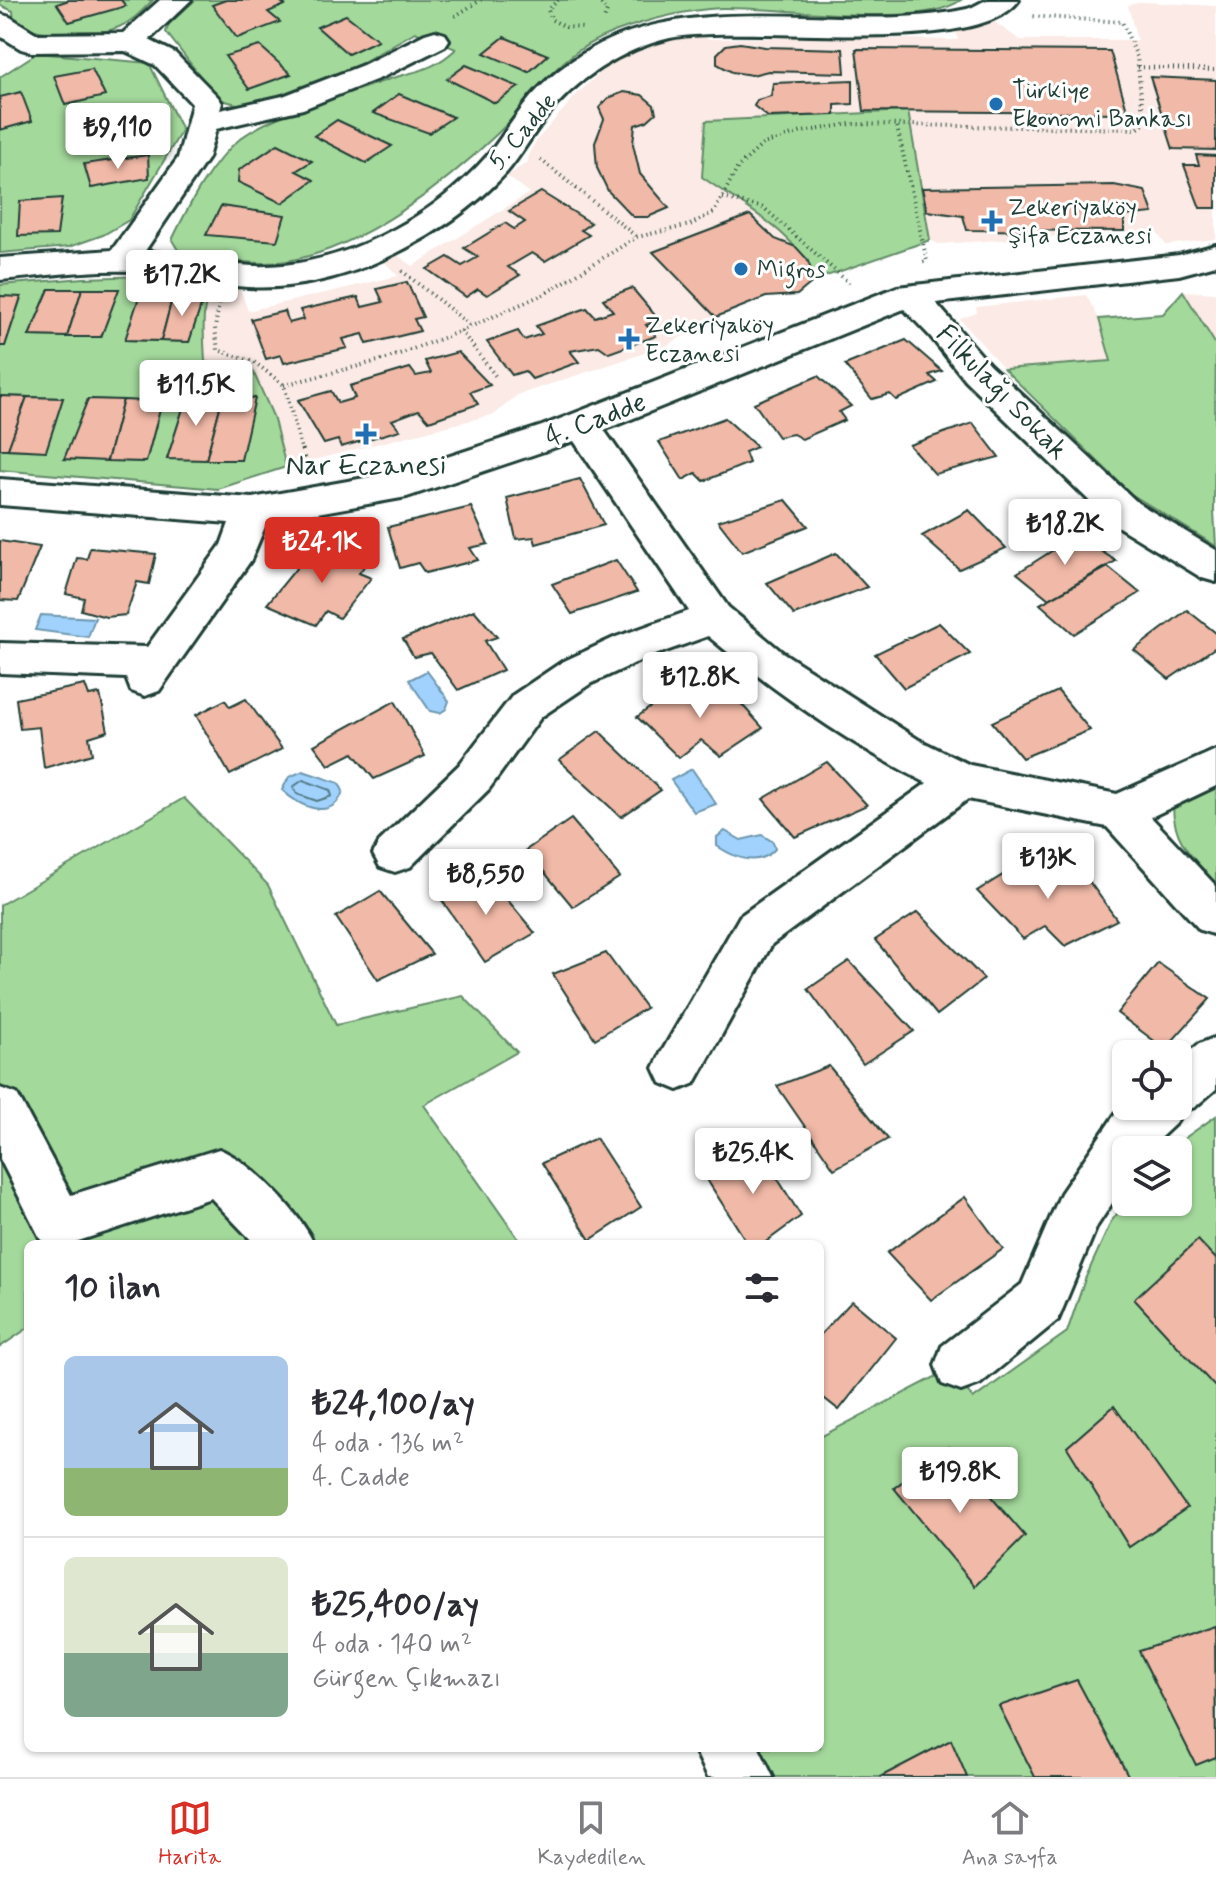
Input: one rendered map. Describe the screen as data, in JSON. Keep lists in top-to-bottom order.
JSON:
{
  "streets": {
    "street": ["5. Cadde", "Filkulağı Sokak", "4. Cadde"]
  },
  "crossings": [
    ["Filkulağı Sokak", "4. Cadde"]
  ],
  "places": {
    "other": ["Türkiye Ekonomi Bankası", "Migros"],
    "health": ["Zekeriyaköy Şifa Eczanesi", "Zekeriyaköy Eczanesi", "Nar Eczanesi"]
  },
  "page": {
    "price": [
      "₺9,110",
      "₺17.2K",
      "₺11.5K",
      "₺18.2K",
      "₺24.1K",
      "₺12.8K",
      "₺13K",
      "₺8,550",
      "₺25.4K",
      "₺19.8K"
    ],
    "heading": "10 ilan",
    "list": [
      {
        "name": "₺24,100/ay",
        "note": "4 oda · 136 m² · 4. Cadde"
      },
      {
        "name": "₺25,400/ay",
        "note": "4 oda · 140 m² · Gürgen Çıkmazı"
      }
    ],
    "tabs": ["Harita", "Kaydedilen", "Ana sayfa"]
  }
}
